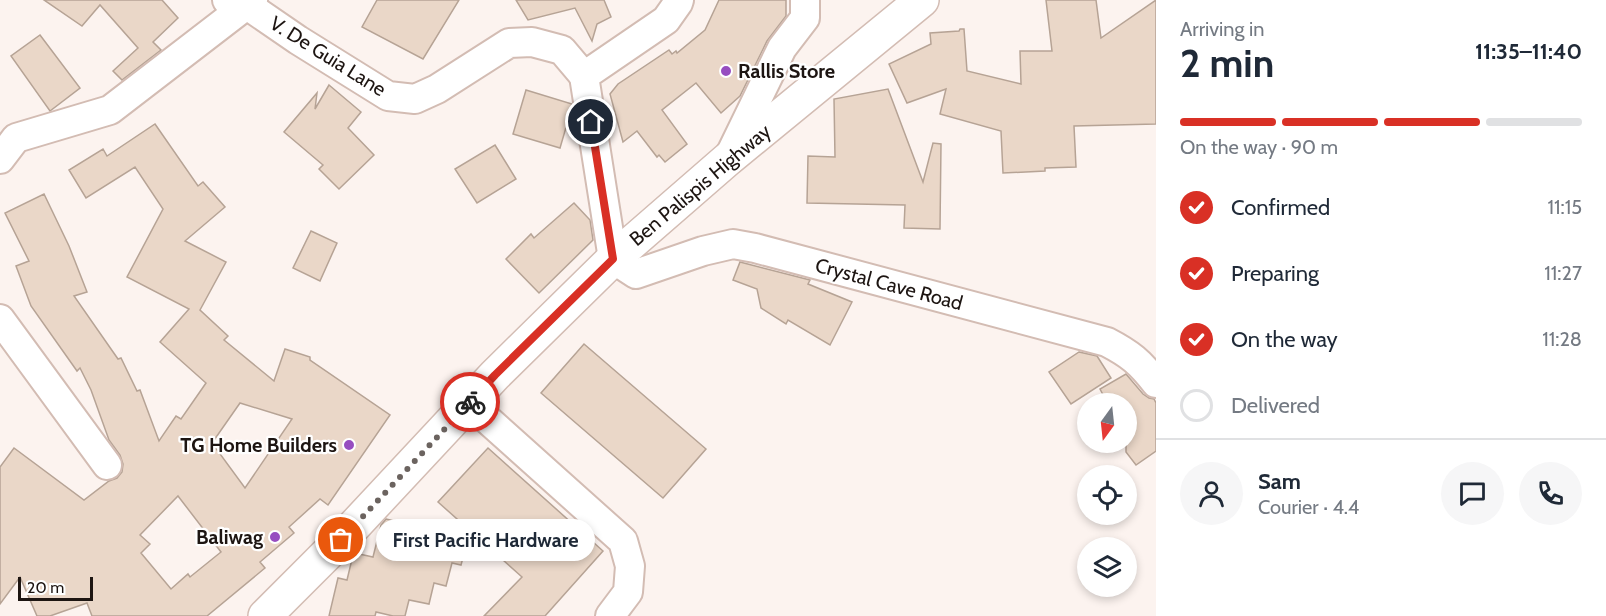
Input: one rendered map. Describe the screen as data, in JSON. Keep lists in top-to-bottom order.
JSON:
{
  "streets": {
    "main road": ["Ben Palispis Highway"],
    "street": ["V. De Guia Lane", "Crystal Cave Road"]
  },
  "crossings": [
    ["Ben Palispis Highway", "Crystal Cave Road"]
  ],
  "places": [
    "Rallis Store",
    "TG Home Builders",
    "Baliwag",
    "First Pacific Hardware"
  ],
  "scale_bar": "20 m",
  "north": "bottom",
  "page": {
    "heading": ["2 min", "Arriving in", "11:35–11:40"],
    "panel": ["Sam", "Courier · 4.4"],
    "bar": "On the way · 90 m",
    "list": [
      ["Confirmed", "11:15"],
      ["Preparing", "11:27"],
      ["On the way", "11:28"],
      "Delivered"
    ],
    "bubble": "First Pacific Hardware",
    "scale": "20 m"
  }
}
